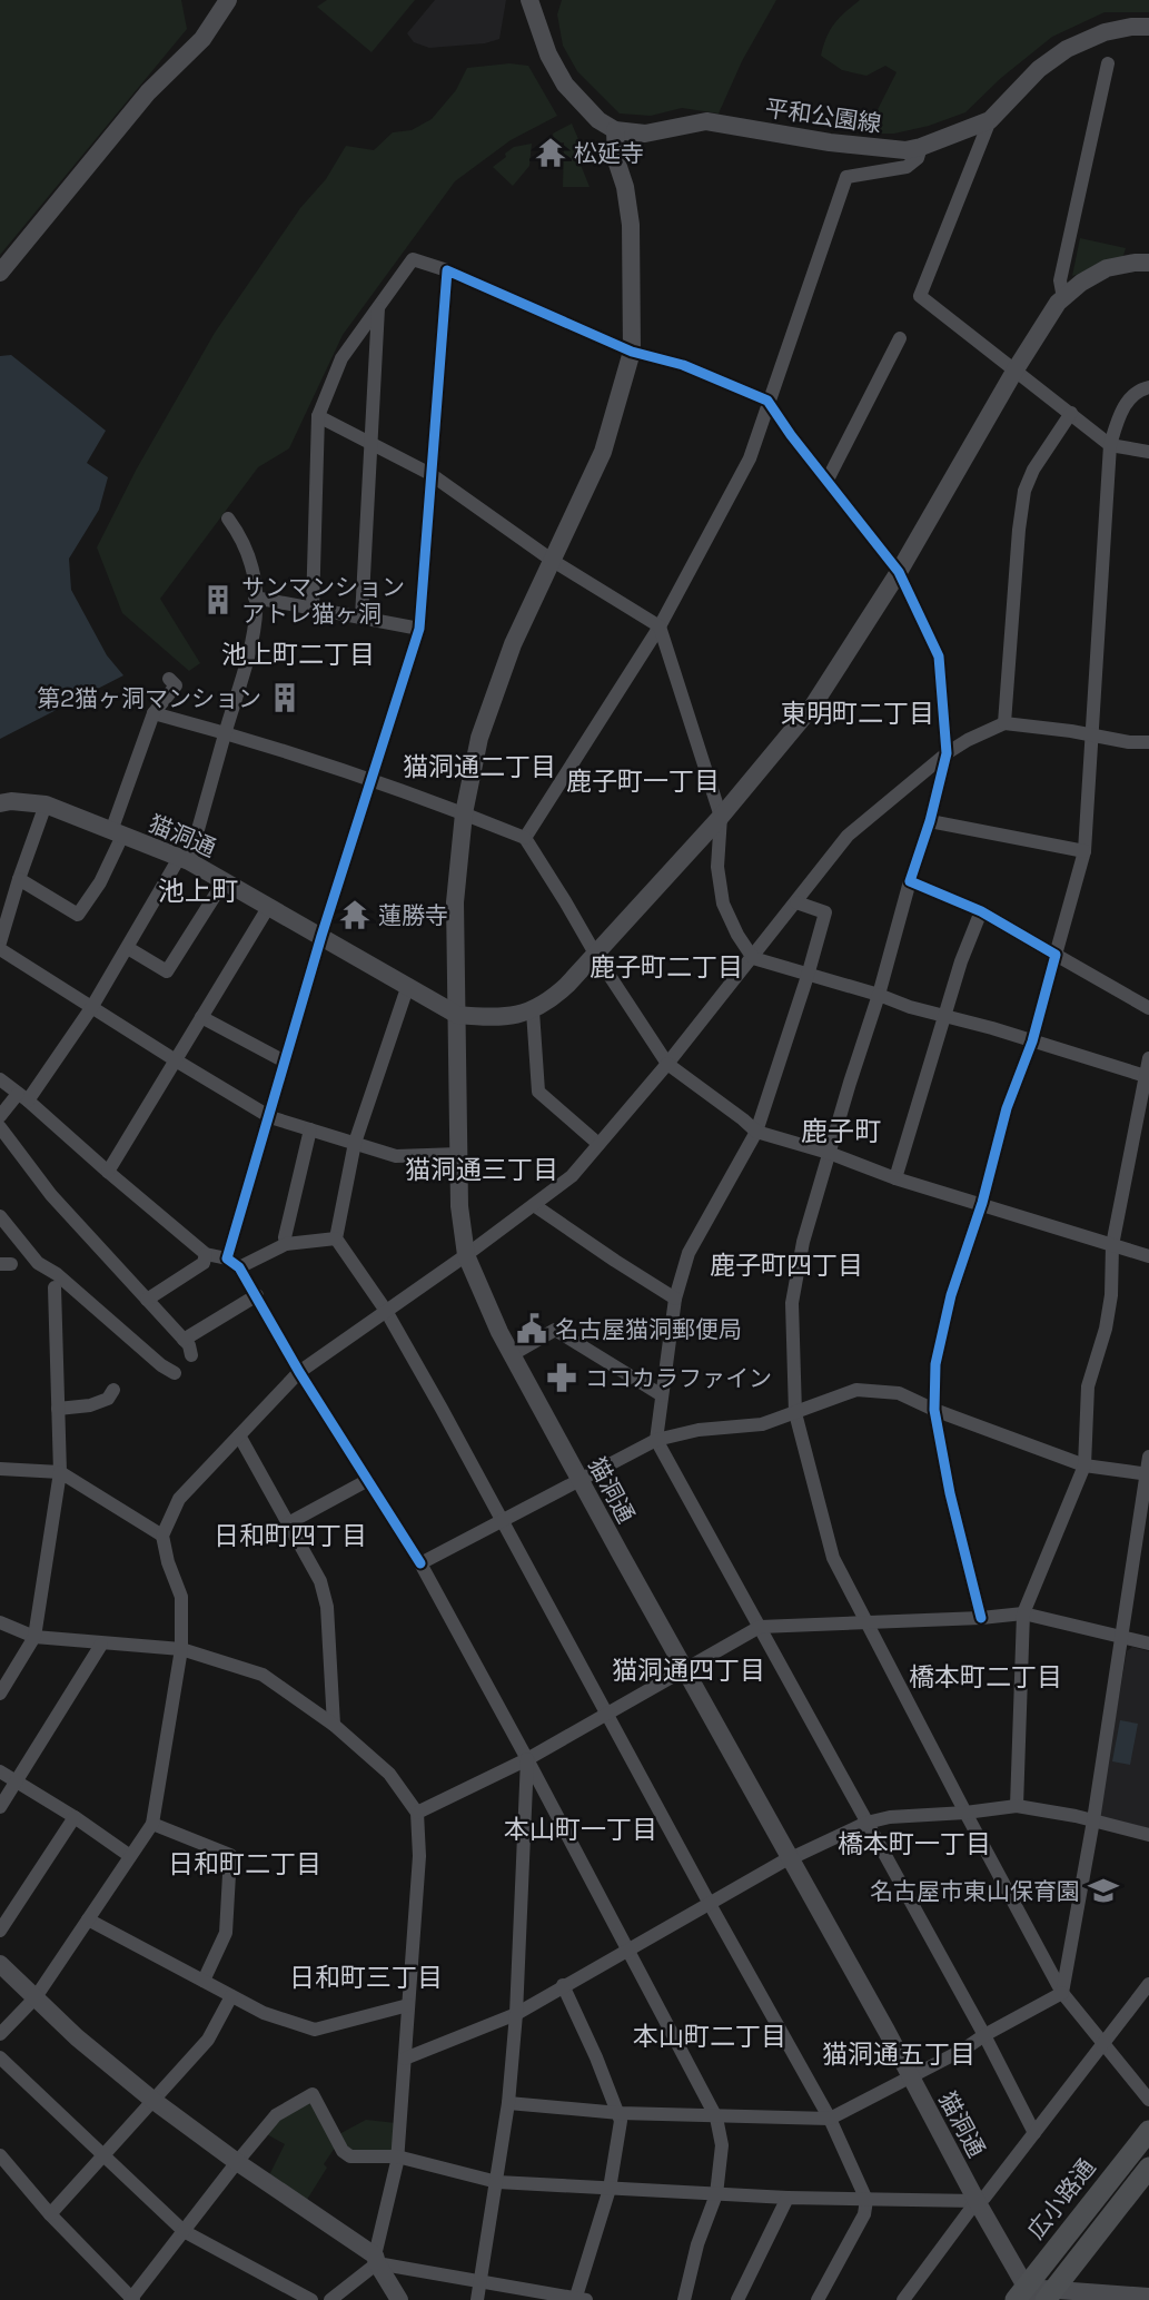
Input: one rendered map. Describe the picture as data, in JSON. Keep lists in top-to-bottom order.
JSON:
{
  "streets": {
    "main road": ["広小路通"],
    "street": ["平和公園線", "猫洞通"]
  },
  "crossings": [
    ["猫洞通", "広小路通"]
  ],
  "districts": [
    "池上町二丁目",
    "東明町二丁目",
    "猫洞通二丁目",
    "鹿子町一丁目",
    "池上町",
    "鹿子町二丁目",
    "鹿子町",
    "猫洞通三丁目",
    "鹿子町四丁目",
    "日和町四丁目",
    "猫洞通四丁目",
    "橋本町二丁目",
    "本山町一丁目",
    "橋本町一丁目",
    "日和町二丁目",
    "日和町三丁目",
    "本山町二丁目",
    "猫洞通五丁目"
  ],
  "places": {
    "temple": ["松延寺", "蓮勝寺"],
    "building": ["サンマンション アトレ猫ヶ洞", "第2猫ヶ洞マンション"],
    "public building": ["名古屋猫洞郵便局"],
    "pharmacy": ["ココカラファイン"],
    "school or university": ["名古屋市東山保育園"]
  }
}
